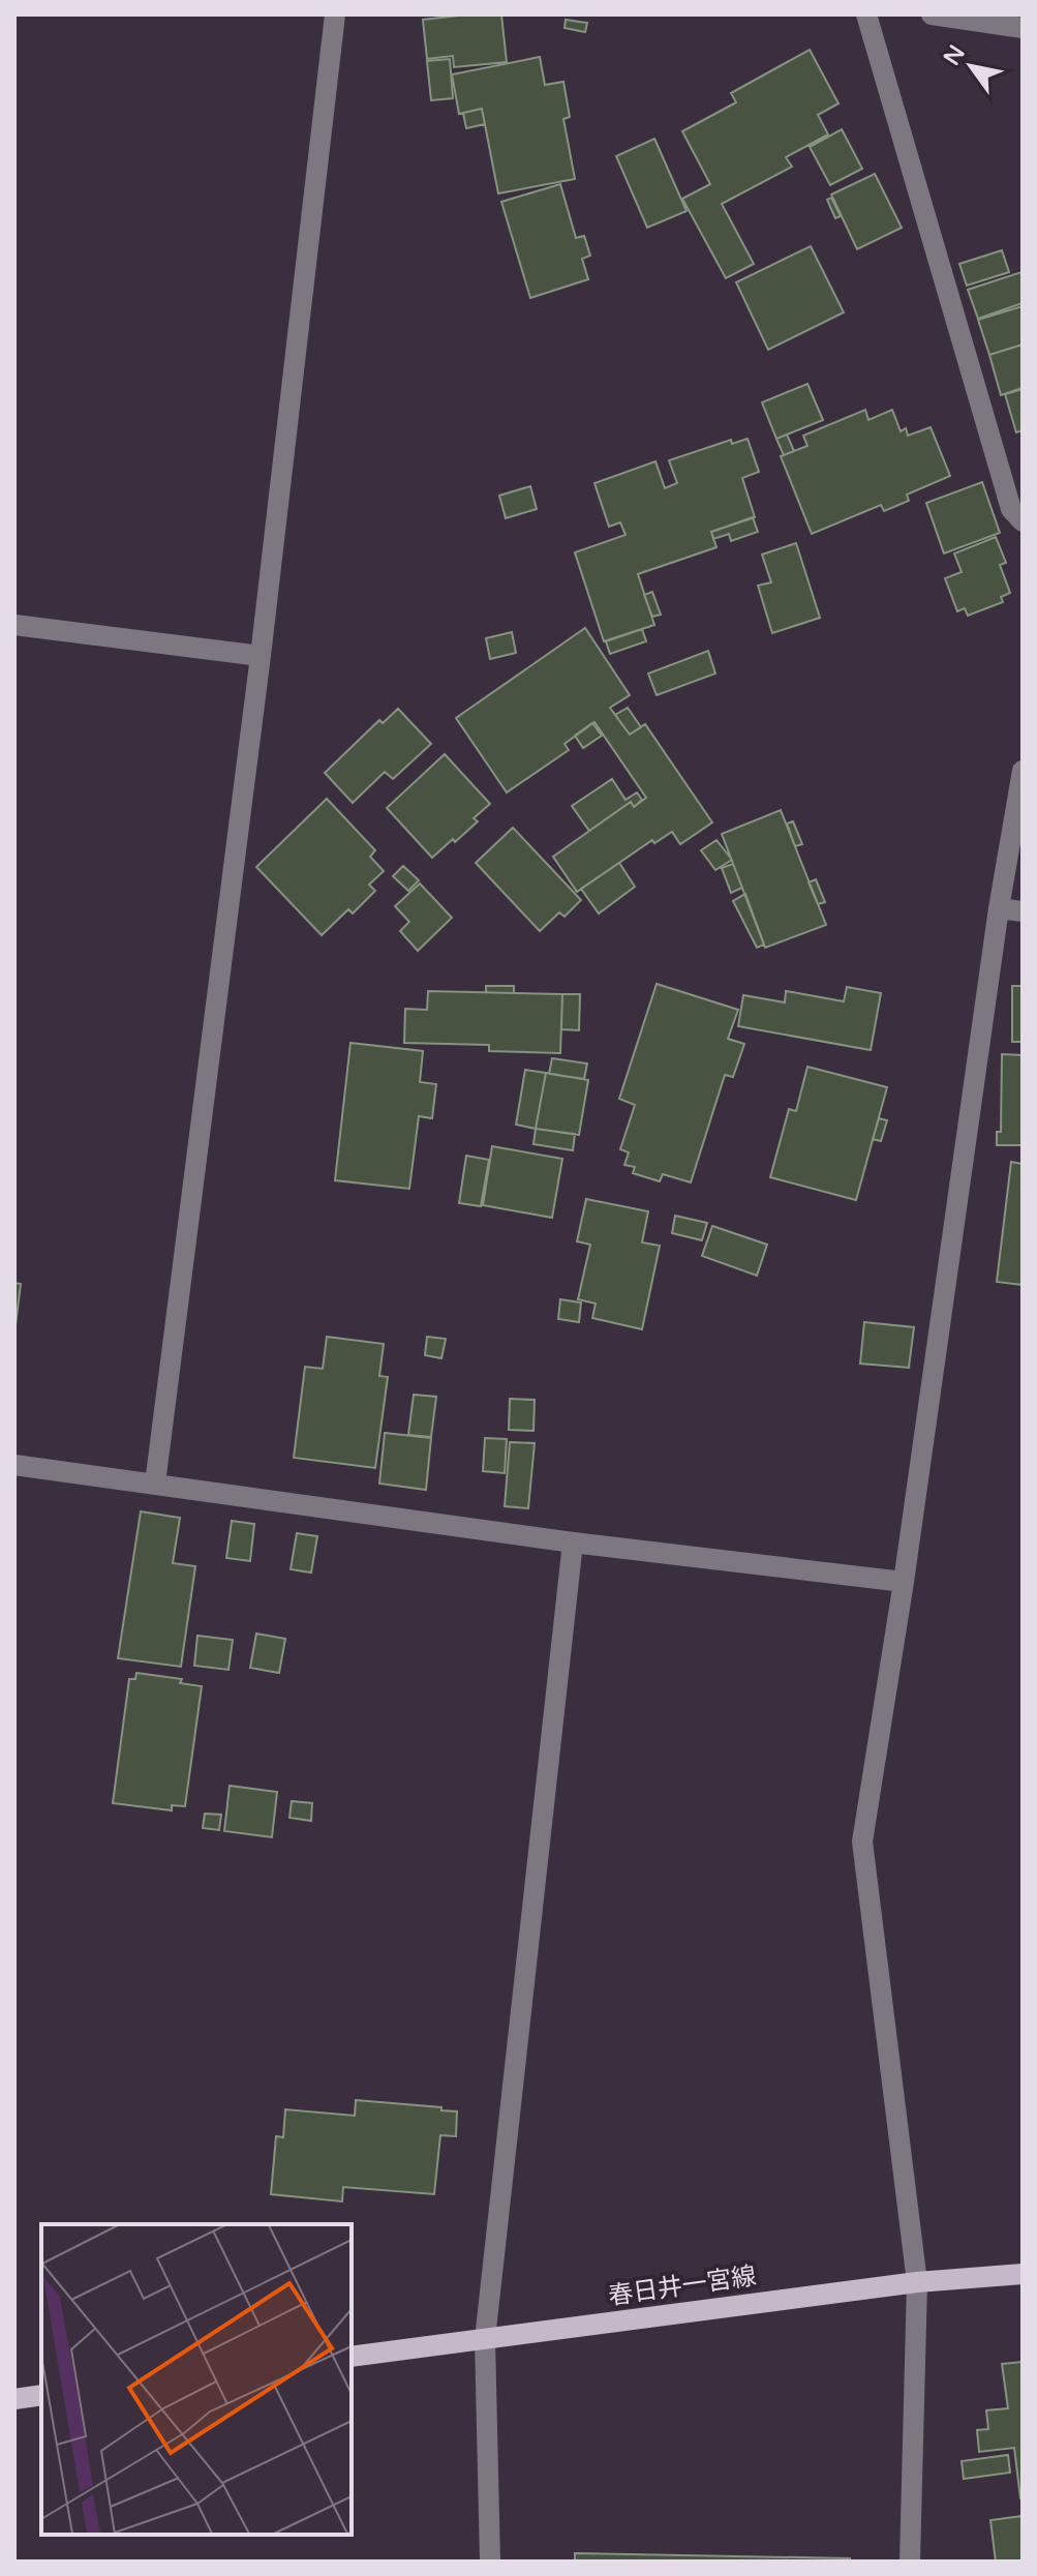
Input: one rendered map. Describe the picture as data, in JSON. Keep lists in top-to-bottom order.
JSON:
{
  "streets": {
    "main road": ["春日井一宮線"]
  },
  "north": "top left"
}
